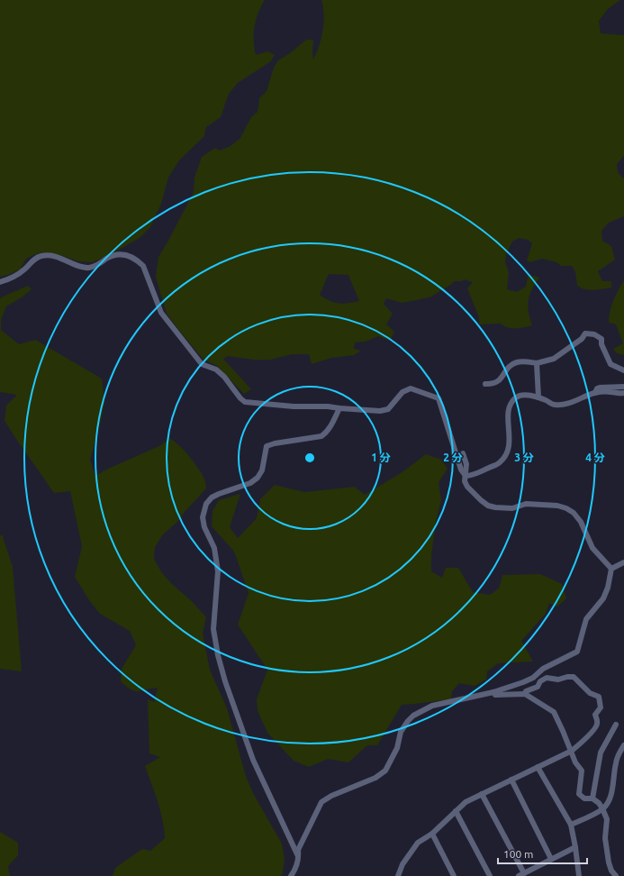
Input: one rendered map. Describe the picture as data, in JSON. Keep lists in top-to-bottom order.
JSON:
{
  "scale_bar": "100 m",
  "rings": [
    "1 分",
    "2 分",
    "3 分",
    "4 分"
  ]
}
